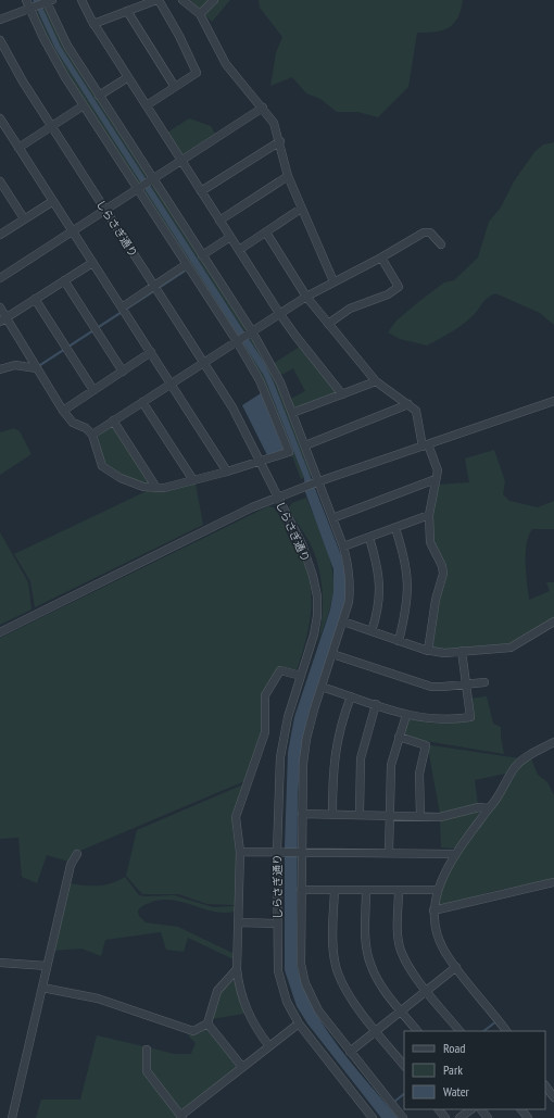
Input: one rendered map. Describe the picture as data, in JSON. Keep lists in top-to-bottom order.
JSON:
{
  "streets": {
    "street": ["しらさぎ通り"]
  },
  "legend": ["Road", "Park", "Water"]
}
